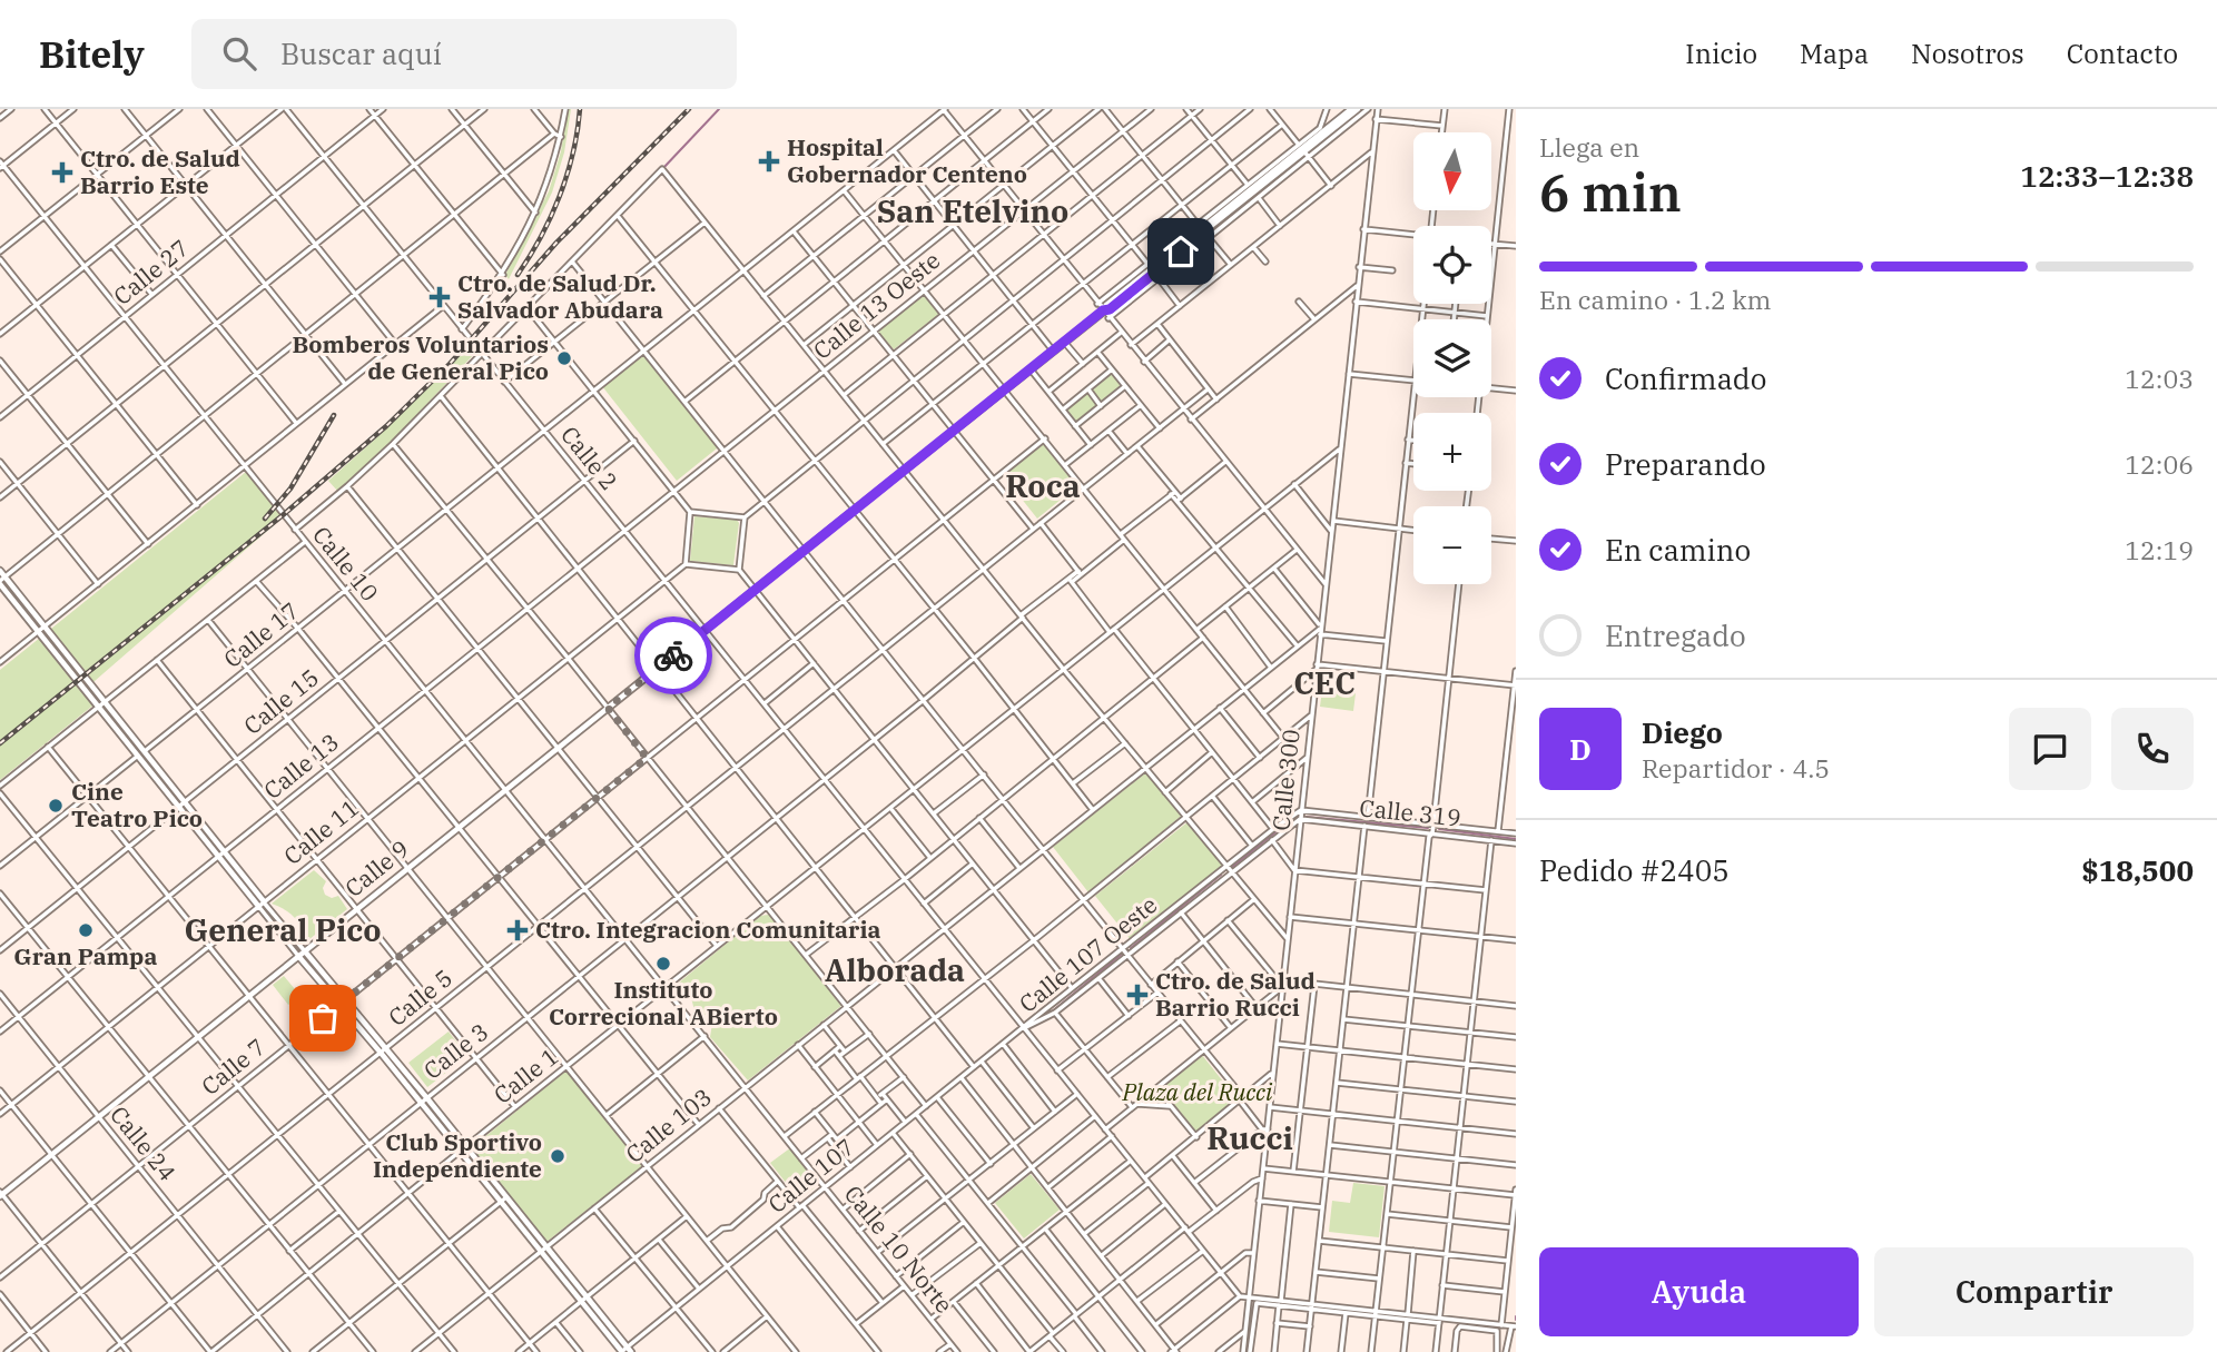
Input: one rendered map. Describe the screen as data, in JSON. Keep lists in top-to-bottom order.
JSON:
{
  "streets": {
    "main road": ["Calle 9"],
    "street": [
      "Calle 27",
      "Calle 13 Oeste",
      "Calle 2",
      "Calle 10",
      "Calle 17",
      "Calle 15",
      "Calle 13",
      "Calle 300",
      "Calle 319",
      "Calle 11",
      "Calle 107 Oeste",
      "Calle 5",
      "Calle 3",
      "Calle 7",
      "Calle 1",
      "Calle 103",
      "Calle 24",
      "Calle 107",
      "Calle 10 Norte"
    ]
  },
  "crossings": [
    ["Calle 27", "Calle 2"],
    ["Calle 27", "Calle 10"],
    ["Calle 13 Oeste", "Calle 2"],
    ["Calle 13 Oeste", "Calle 13"],
    ["Calle 2", "Calle 17"],
    ["Calle 2", "Calle 15"],
    ["Calle 2", "Calle 13"],
    ["Calle 2", "Calle 11"],
    ["Calle 2", "Calle 9"],
    ["Calle 2", "Calle 107 Oeste"],
    ["Calle 2", "Calle 5"],
    ["Calle 2", "Calle 3"],
    ["Calle 2", "Calle 7"],
    ["Calle 2", "Calle 1"],
    ["Calle 2", "Calle 103"],
    ["Calle 2", "Calle 107"],
    ["Calle 10", "Calle 17"],
    ["Calle 10", "Calle 15"],
    ["Calle 10", "Calle 13"],
    ["Calle 10", "Calle 11"],
    ["Calle 10", "Calle 9"],
    ["Calle 10", "Calle 5"],
    ["Calle 10", "Calle 3"],
    ["Calle 10", "Calle 7"],
    ["Calle 10", "Calle 1"],
    ["Calle 10", "Calle 10 Norte"],
    ["Calle 13", "Calle 24"],
    ["Calle 300", "Calle 319"],
    ["Calle 300", "Calle 107 Oeste"],
    ["Calle 300", "Calle 1"],
    ["Calle 300", "Calle 103"],
    ["Calle 319", "Calle 107 Oeste"],
    ["Calle 11", "Calle 24"],
    ["Calle 9", "Calle 24"],
    ["Calle 107 Oeste", "Calle 107"],
    ["Calle 5", "Calle 24"],
    ["Calle 3", "Calle 24"],
    ["Calle 7", "Calle 24"],
    ["Calle 1", "Calle 24"],
    ["Calle 1", "Calle 10 Norte"],
    ["Calle 103", "Calle 10 Norte"],
    ["Calle 107", "Calle 10 Norte"]
  ],
  "districts": [
    "San Etelvino",
    "Roca",
    "CEC",
    "General Pico",
    "Alborada",
    "Rucci"
  ],
  "parks": ["Plaza del Rucci"],
  "places": {
    "health": [
      "Hospital Gobernador Centeno",
      "Ctro. de Salud Barrio Este",
      "Ctro. de Salud Dr. Salvador Abudara",
      "Ctro. Integracion Comunitaria",
      "Ctro. de Salud Barrio Rucci"
    ],
    "other": [
      "Bomberos Voluntarios de General Pico",
      "Cine Teatro Pico",
      "Gran Pampa",
      "Instituto Correcional ABierto",
      "Club Sportivo Independiente"
    ]
  },
  "north": "bottom",
  "page": {
    "header": "Bitely",
    "search": "Buscar aquí",
    "nav": [
      "Inicio",
      "Mapa",
      "Nosotros",
      "Contacto"
    ],
    "heading": ["6 min", "Llega en", "12:33–12:38"],
    "panel": [
      "Diego",
      "Repartidor · 4.5",
      "Pedido #2405",
      "$18,500"
    ],
    "map_buttons": ["+", "−"],
    "bar": "En camino · 1.2 km",
    "list": [
      ["Confirmado", "12:03"],
      ["Preparando", "12:06"],
      ["En camino", "12:19"],
      "Entregado"
    ],
    "round": "D",
    "buttons": ["Ayuda", "Compartir"]
  }
}
